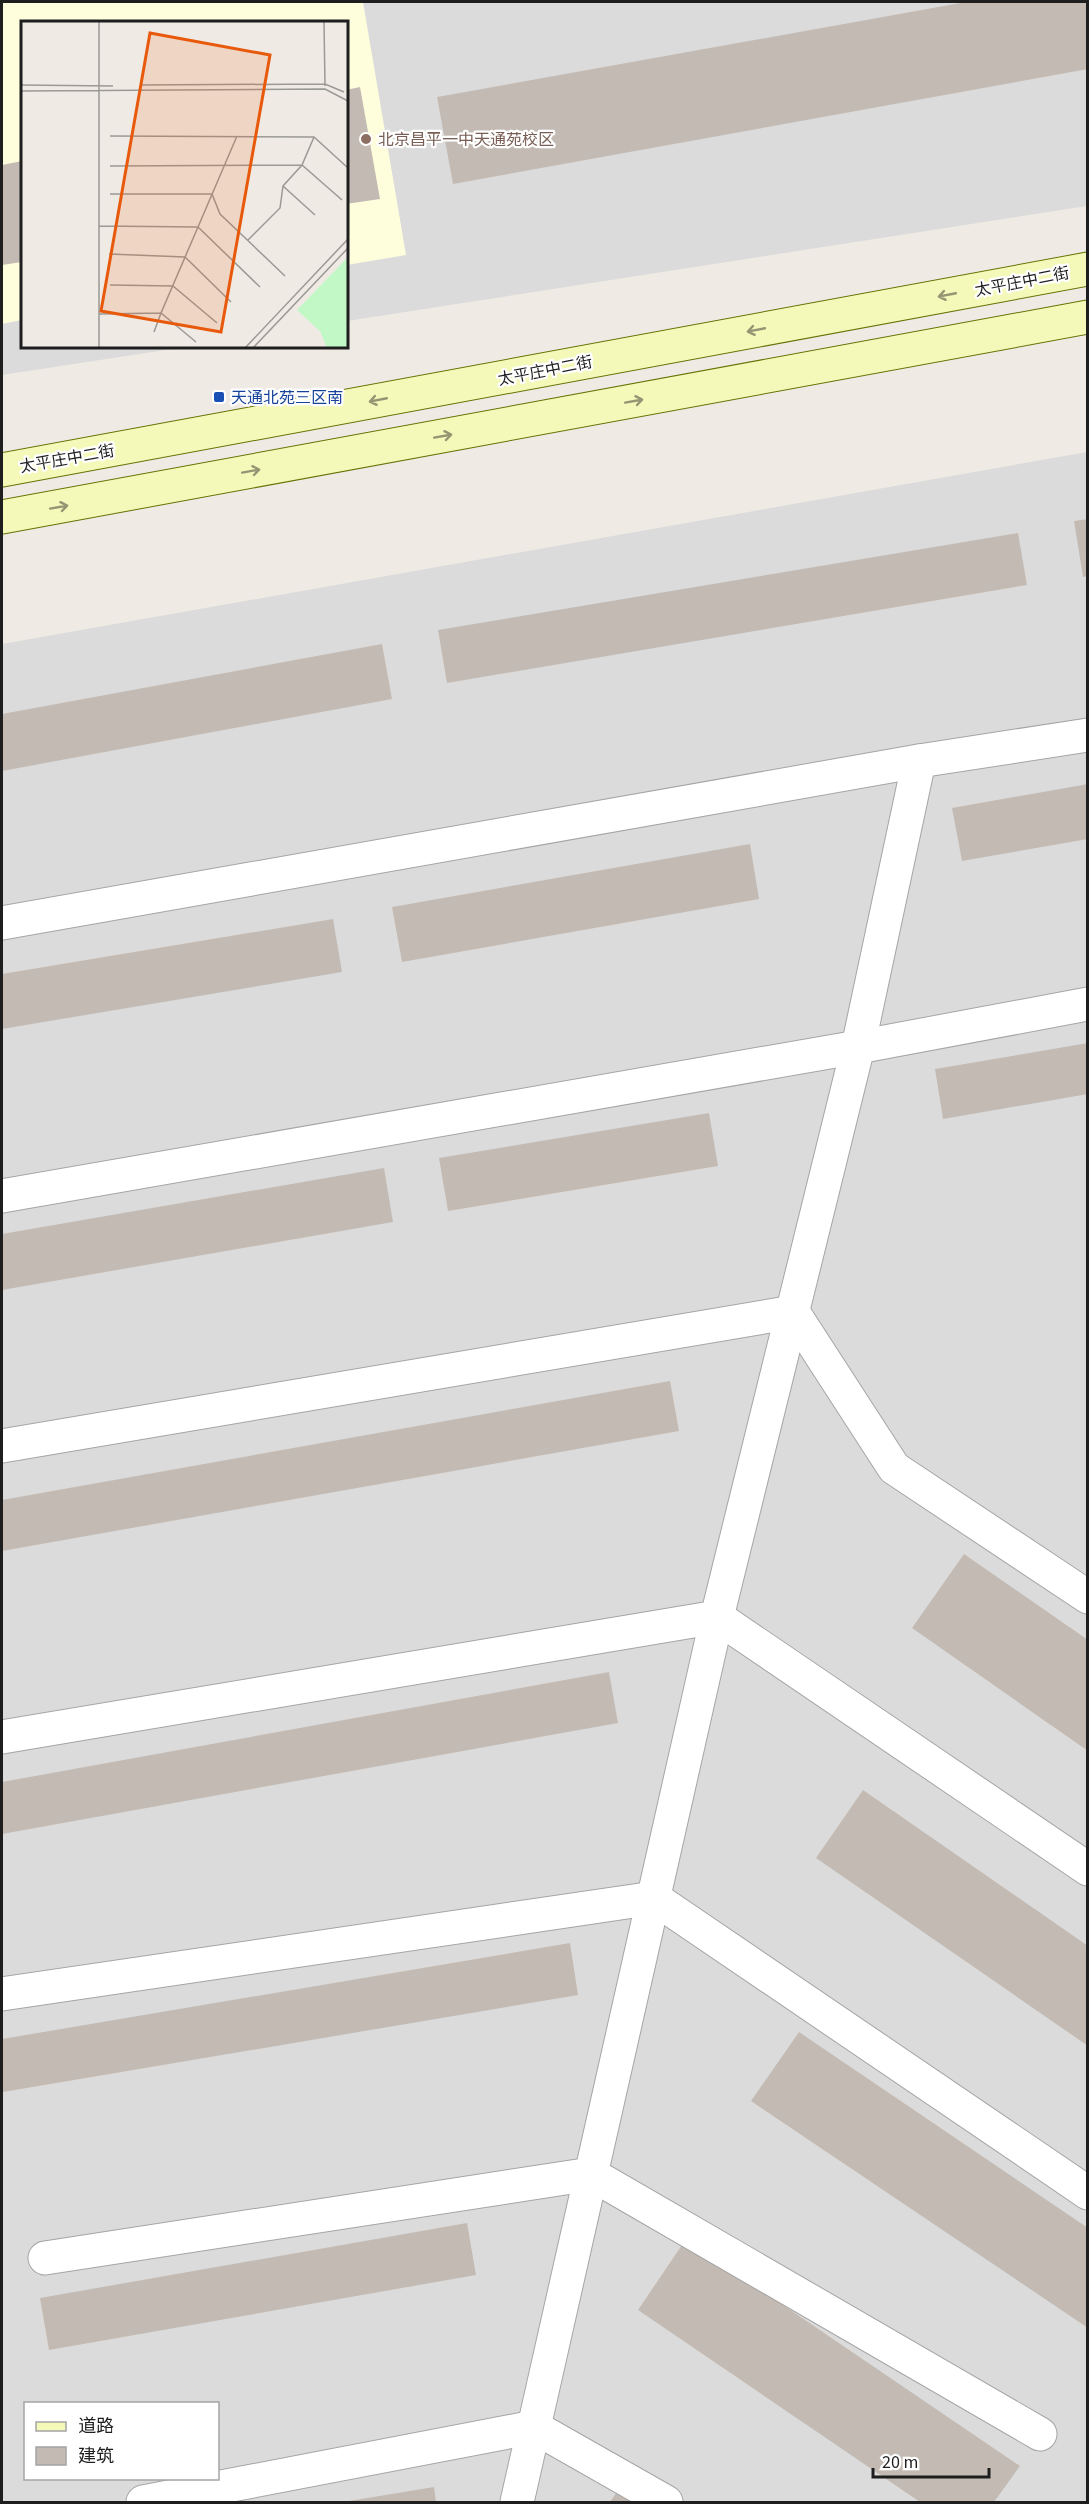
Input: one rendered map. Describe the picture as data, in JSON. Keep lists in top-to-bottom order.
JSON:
{
  "streets": {
    "main road": ["太平庄中二街"]
  },
  "places": {
    "other": ["北京昌平一中天通苑校区"],
    "transit": ["天通北苑三区南"]
  },
  "legend": ["道路", "建筑"],
  "scale_bar": "20 m"
}
